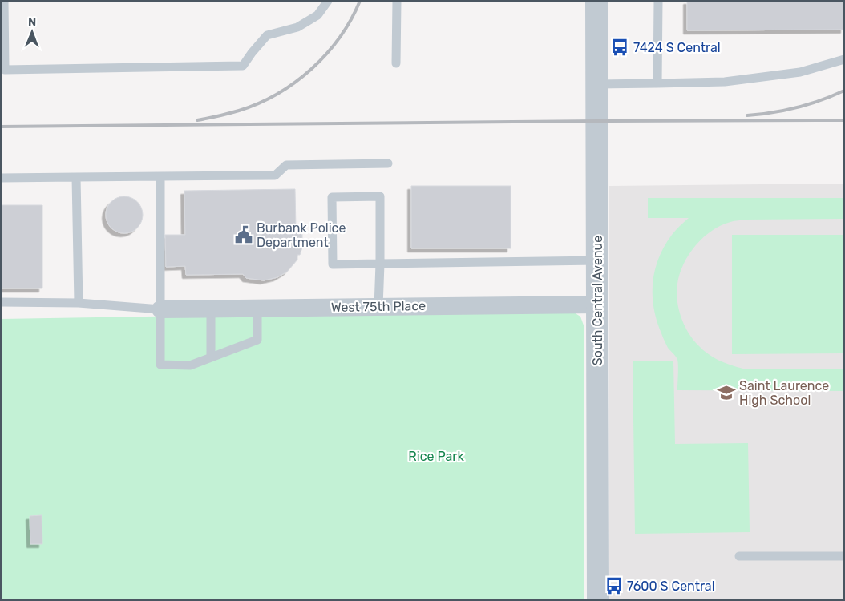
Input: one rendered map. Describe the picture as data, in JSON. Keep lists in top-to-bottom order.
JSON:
{
  "streets": {
    "street": ["South Central Avenue", "West 75th Place"]
  },
  "crossings": [
    ["South Central Avenue", "West 75th Place"]
  ],
  "parks": ["Rice Park"],
  "places": {
    "bus stop": ["7424 S Central", "7600 S Central"],
    "public building": ["Burbank Police Department"],
    "school or university": ["Saint Laurence High School"]
  },
  "north": "top"
}
